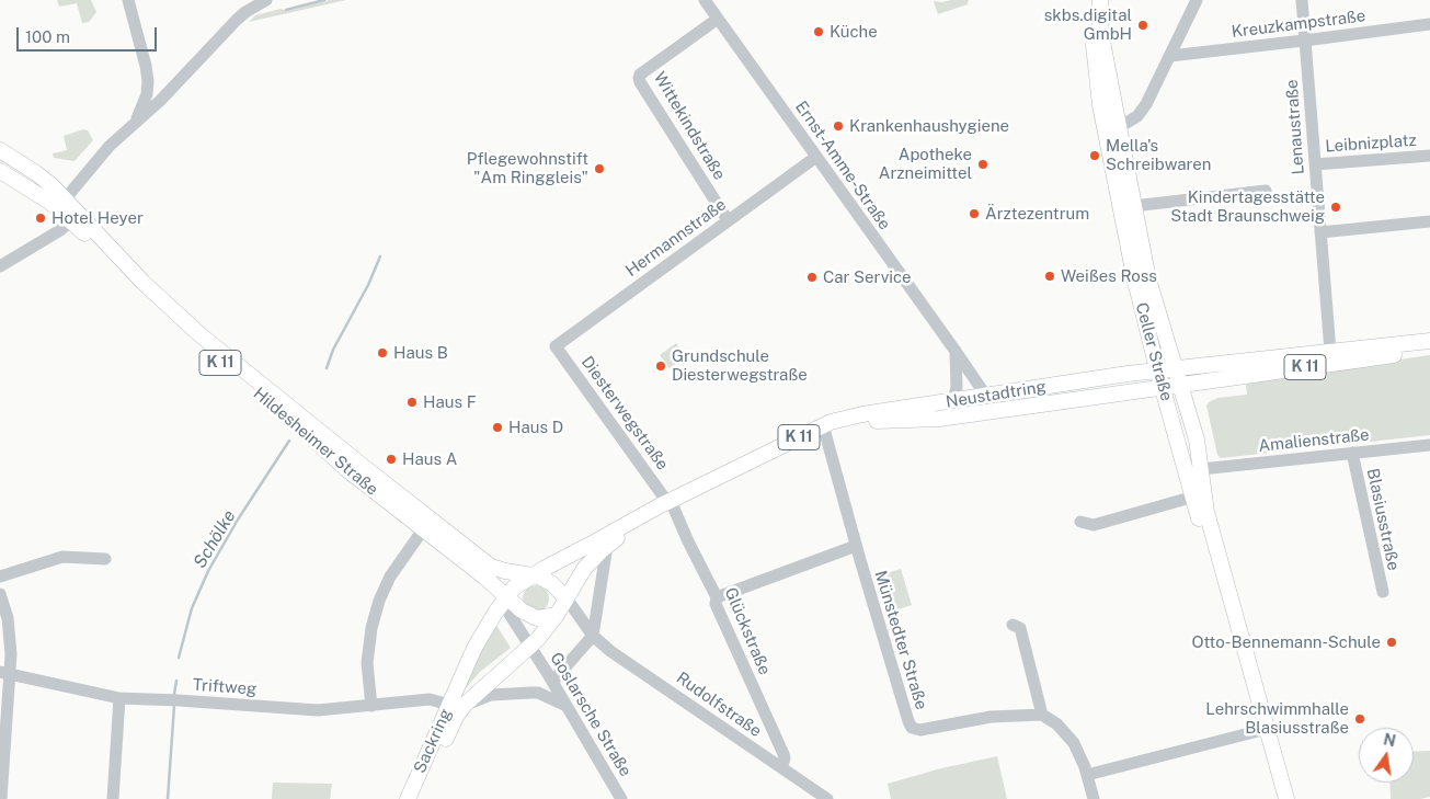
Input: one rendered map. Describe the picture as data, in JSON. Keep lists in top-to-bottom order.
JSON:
{
  "streets": {
    "main road": [
      "Celler Straße",
      "K 11",
      "Neustadtring",
      "Hildesheimer Straße",
      "Sackring"
    ],
    "street": [
      "Kreuzkampstraße",
      "Wittekindstraße",
      "Lenaustraße",
      "Leibnizplatz",
      "Ernst-Amme-Straße",
      "Hermannstraße",
      "Diesterwegstraße",
      "Amalienstraße",
      "Blasiusstraße",
      "Glückstraße",
      "Münstedter Straße",
      "Triftweg",
      "Rudolfstraße",
      "Goslarsche Straße"
    ]
  },
  "crossings": [
    ["Kreuzkampstraße", "Lenaustraße"],
    ["Wittekindstraße", "Ernst-Amme-Straße"],
    ["Wittekindstraße", "Hermannstraße"],
    ["Lenaustraße", "Leibnizplatz"],
    ["Lenaustraße", "Neustadtring"],
    ["Ernst-Amme-Straße", "Hermannstraße"],
    ["Ernst-Amme-Straße", "Neustadtring"],
    ["Hermannstraße", "Diesterwegstraße"],
    ["Celler Straße", "Neustadtring"],
    ["Celler Straße", "Amalienstraße"],
    ["K 11", "Neustadtring"],
    ["K 11", "Hildesheimer Straße"],
    ["K 11", "Rudolfstraße"],
    ["K 11", "Goslarsche Straße"],
    ["K 11", "Sackring"],
    ["Neustadtring", "Diesterwegstraße"],
    ["Neustadtring", "Hildesheimer Straße"],
    ["Neustadtring", "Glückstraße"],
    ["Neustadtring", "Münstedter Straße"],
    ["Neustadtring", "Rudolfstraße"],
    ["Neustadtring", "Goslarsche Straße"],
    ["Neustadtring", "Sackring"],
    ["Diesterwegstraße", "Glückstraße"],
    ["Amalienstraße", "Blasiusstraße"],
    ["Hildesheimer Straße", "Rudolfstraße"],
    ["Hildesheimer Straße", "Goslarsche Straße"],
    ["Hildesheimer Straße", "Sackring"],
    ["Glückstraße", "Rudolfstraße"],
    ["Triftweg", "Sackring"],
    ["Rudolfstraße", "Goslarsche Straße"],
    ["Rudolfstraße", "Sackring"],
    ["Goslarsche Straße", "Sackring"]
  ],
  "water": ["Schölke"],
  "places": [
    "skbs.digital GmbH",
    "Küche",
    "Krankenhaushygiene",
    "Mella's Schreibwaren",
    "Apotheke Arzneimittel",
    "Pflegewohnstift \"Am Ringgleis\"",
    "Kindertagesstätte Stadt Braunschweig",
    "Ärztezentrum",
    "Hotel Heyer",
    "Weißes Ross",
    "Car Service",
    "Haus B",
    "Grundschule Diesterwegstraße",
    "Haus F",
    "Haus D",
    "Haus A",
    "Otto-Bennemann-Schule",
    "Lehrschwimmhalle Blasiusstraße"
  ],
  "scale_bar": "100 m",
  "north": "top"
}
